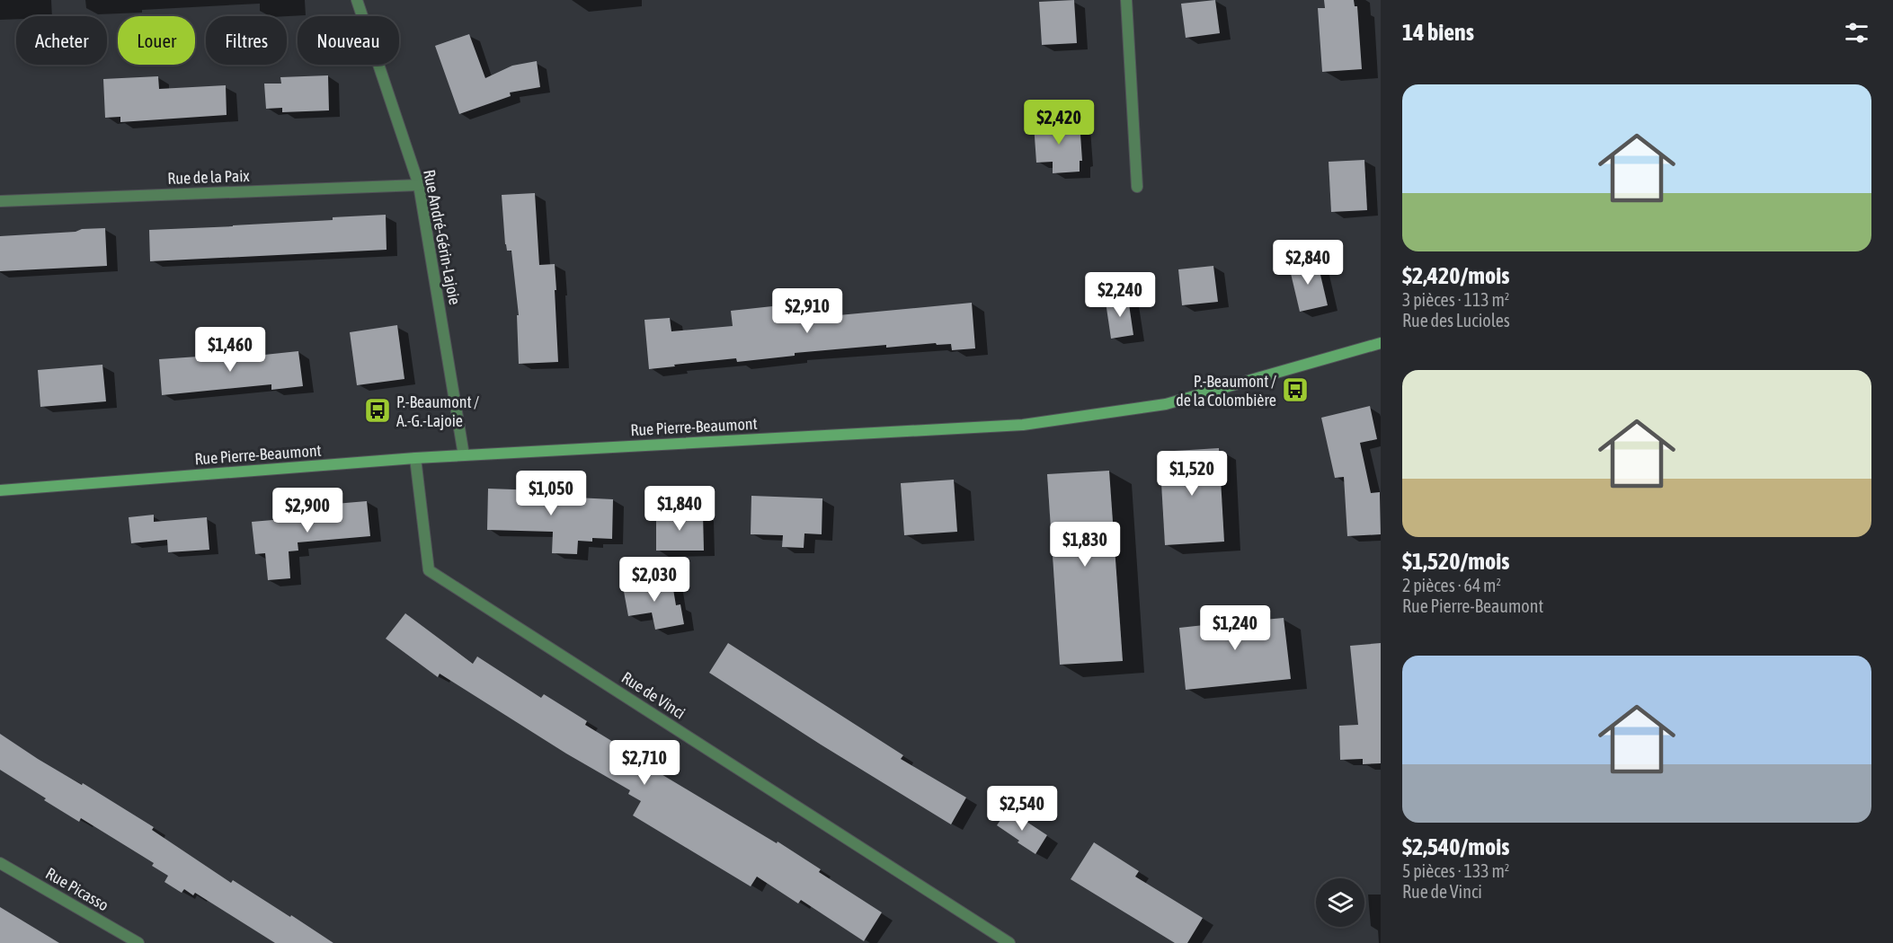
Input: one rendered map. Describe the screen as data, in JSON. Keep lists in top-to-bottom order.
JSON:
{
  "streets": {
    "main road": ["Rue Pierre-Beaumont"],
    "street": [
      "Rue de la Paix",
      "Rue André-Gérin-Lajoie",
      "Rue de Vinci",
      "Rue Picasso"
    ]
  },
  "crossings": [
    ["Rue de la Paix", "Rue André-Gérin-Lajoie"],
    ["Rue André-Gérin-Lajoie", "Rue Pierre-Beaumont"],
    ["Rue Pierre-Beaumont", "Rue de Vinci"]
  ],
  "places": {
    "bus stop": ["P.-Beaumont / de la Colombière", "P.-Beaumont / A.-G.-Lajoie"]
  },
  "page": {
    "heading": "14 biens",
    "chip": [
      "Acheter",
      "Louer",
      "Filtres",
      "Nouveau"
    ],
    "list": [
      {
        "name": "$2,420/mois",
        "note": "3 pièces · 113 m² · Rue des Lucioles"
      },
      {
        "name": "$1,520/mois",
        "note": "2 pièces · 64 m² · Rue Pierre-Beaumont"
      },
      {
        "name": "$2,540/mois",
        "note": "5 pièces · 133 m² · Rue de Vinci"
      }
    ],
    "price": [
      "$2,420",
      "$2,840",
      "$2,240",
      "$2,910",
      "$1,460",
      "$1,520",
      "$1,050",
      "$1,840",
      "$2,900",
      "$1,830",
      "$2,030",
      "$1,240",
      "$2,710",
      "$2,540"
    ]
  }
}
